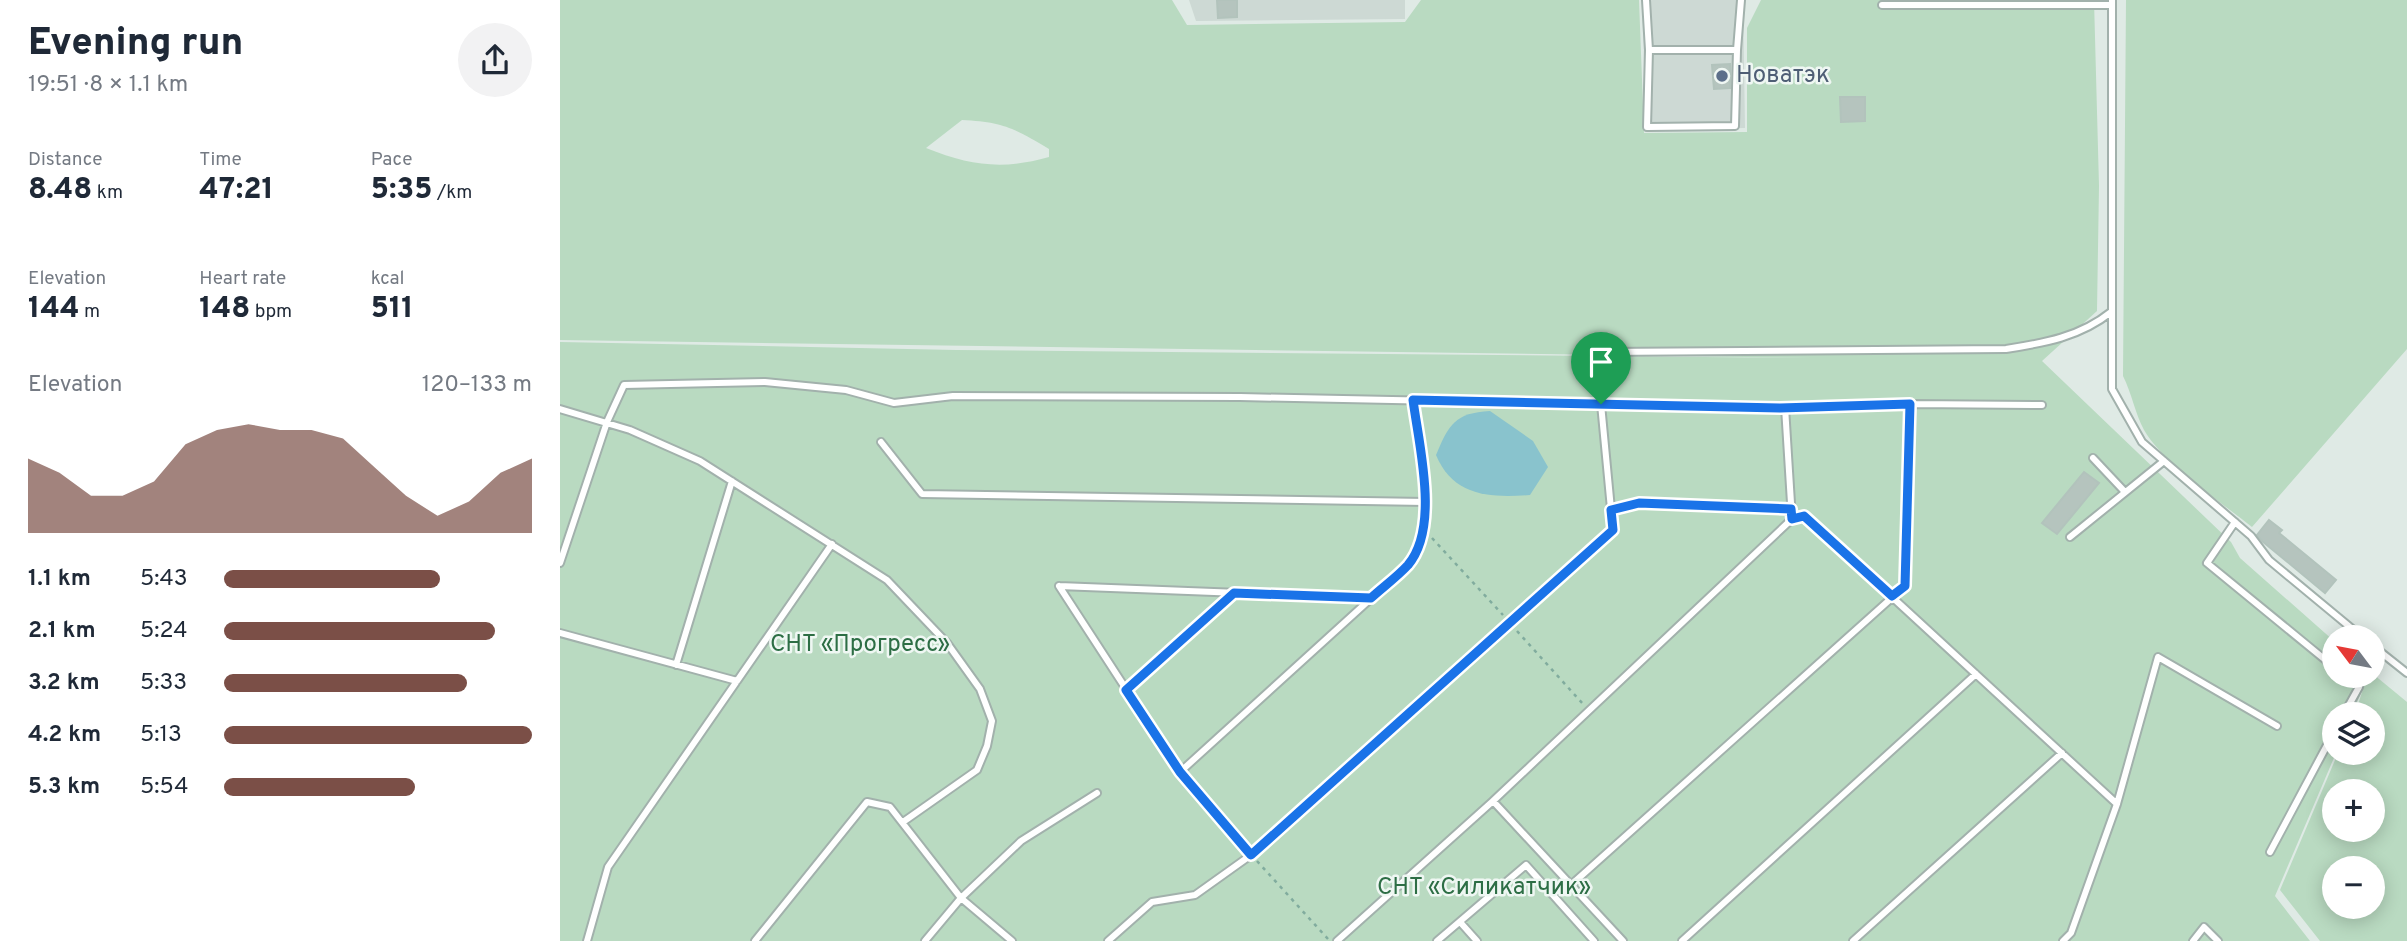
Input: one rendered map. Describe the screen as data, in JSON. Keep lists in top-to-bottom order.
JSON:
{
  "parks": ["СНТ «Прогресс»", "СНТ «Силикатчик»"],
  "places": ["Новатэк"],
  "north": "top left",
  "page": {
    "heading": ["Evening run", "19:51 · 8 × 1.1 km"],
    "stats": [
      ["Distance", "8.48 km"],
      ["Time", "47:21"],
      ["Pace", "5:35 /km"],
      ["Elevation", "144 m"],
      ["Heart rate", "148 bpm"],
      ["kcal", "511"]
    ],
    "chart": ["Elevation", "120–133 m"],
    "list": [
      {
        "name": "1.1 km",
        "note": "5:43"
      },
      {
        "name": "2.1 km",
        "note": "5:24"
      },
      {
        "name": "3.2 km",
        "note": "5:33"
      },
      {
        "name": "4.2 km",
        "note": "5:13"
      },
      {
        "name": "5.3 km",
        "note": "5:54"
      }
    ],
    "map_buttons": ["+", "−"]
  }
}
